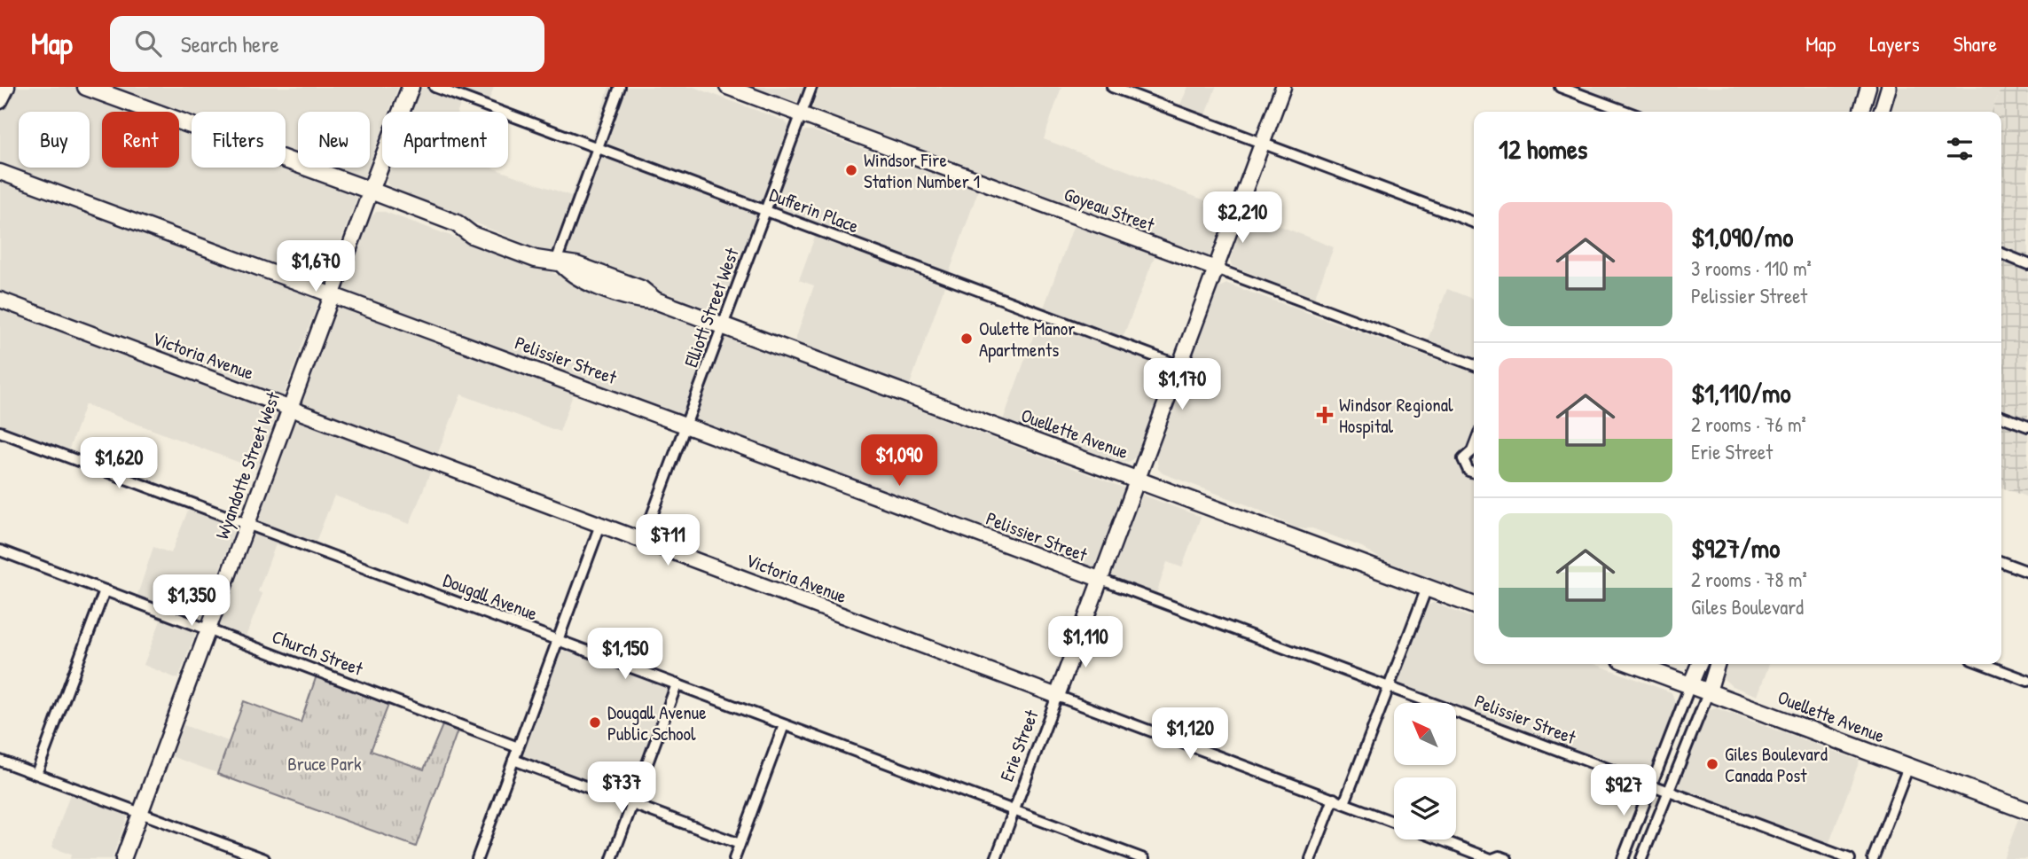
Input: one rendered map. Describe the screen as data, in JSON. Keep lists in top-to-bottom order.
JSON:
{
  "streets": {
    "main road": ["Ouellette Avenue", "Wyandotte Street West"],
    "street": [
      "Goyeau Street",
      "Dufferin Place",
      "Elliott Street West",
      "Victoria Avenue",
      "Pelissier Street",
      "Dougall Avenue",
      "Church Street",
      "Erie Street"
    ]
  },
  "crossings": [
    ["Goyeau Street", "Elliott Street West"],
    ["Goyeau Street", "Erie Street"],
    ["Dufferin Place", "Elliott Street West"],
    ["Dufferin Place", "Erie Street"],
    ["Elliott Street West", "Victoria Avenue"],
    ["Elliott Street West", "Pelissier Street"],
    ["Elliott Street West", "Ouellette Avenue"],
    ["Victoria Avenue", "Wyandotte Street West"],
    ["Victoria Avenue", "Erie Street"],
    ["Pelissier Street", "Wyandotte Street West"],
    ["Pelissier Street", "Erie Street"],
    ["Ouellette Avenue", "Wyandotte Street West"],
    ["Ouellette Avenue", "Erie Street"],
    ["Wyandotte Street West", "Dougall Avenue"],
    ["Wyandotte Street West", "Church Street"],
    ["Dougall Avenue", "Erie Street"]
  ],
  "parks": ["Bruce Park"],
  "places": {
    "other": [
      "Windsor Fire Station Number 1",
      "Oulette Manor Apartments",
      "Dougall Avenue Public School",
      "Giles Boulevard Canada Post"
    ],
    "health": ["Windsor Regional Hospital"]
  },
  "north": "top left",
  "page": {
    "header": "Map",
    "search": "Search here",
    "nav": ["Map", "Layers", "Share"],
    "chip": [
      "Buy",
      "Rent",
      "Filters",
      "New",
      "Apartment"
    ],
    "heading": "12 homes",
    "list": [
      {
        "name": "$1,090/mo",
        "note": "3 rooms · 110 m² · Pelissier Street"
      },
      {
        "name": "$1,110/mo",
        "note": "2 rooms · 76 m² · Erie Street"
      },
      {
        "name": "$927/mo",
        "note": "2 rooms · 78 m² · Giles Boulevard"
      }
    ],
    "price": [
      "$2,210",
      "$1,670",
      "$1,170",
      "$1,090",
      "$1,620",
      "$711",
      "$1,350",
      "$1,110",
      "$1,150",
      "$1,120",
      "$737",
      "$927"
    ]
  }
}
